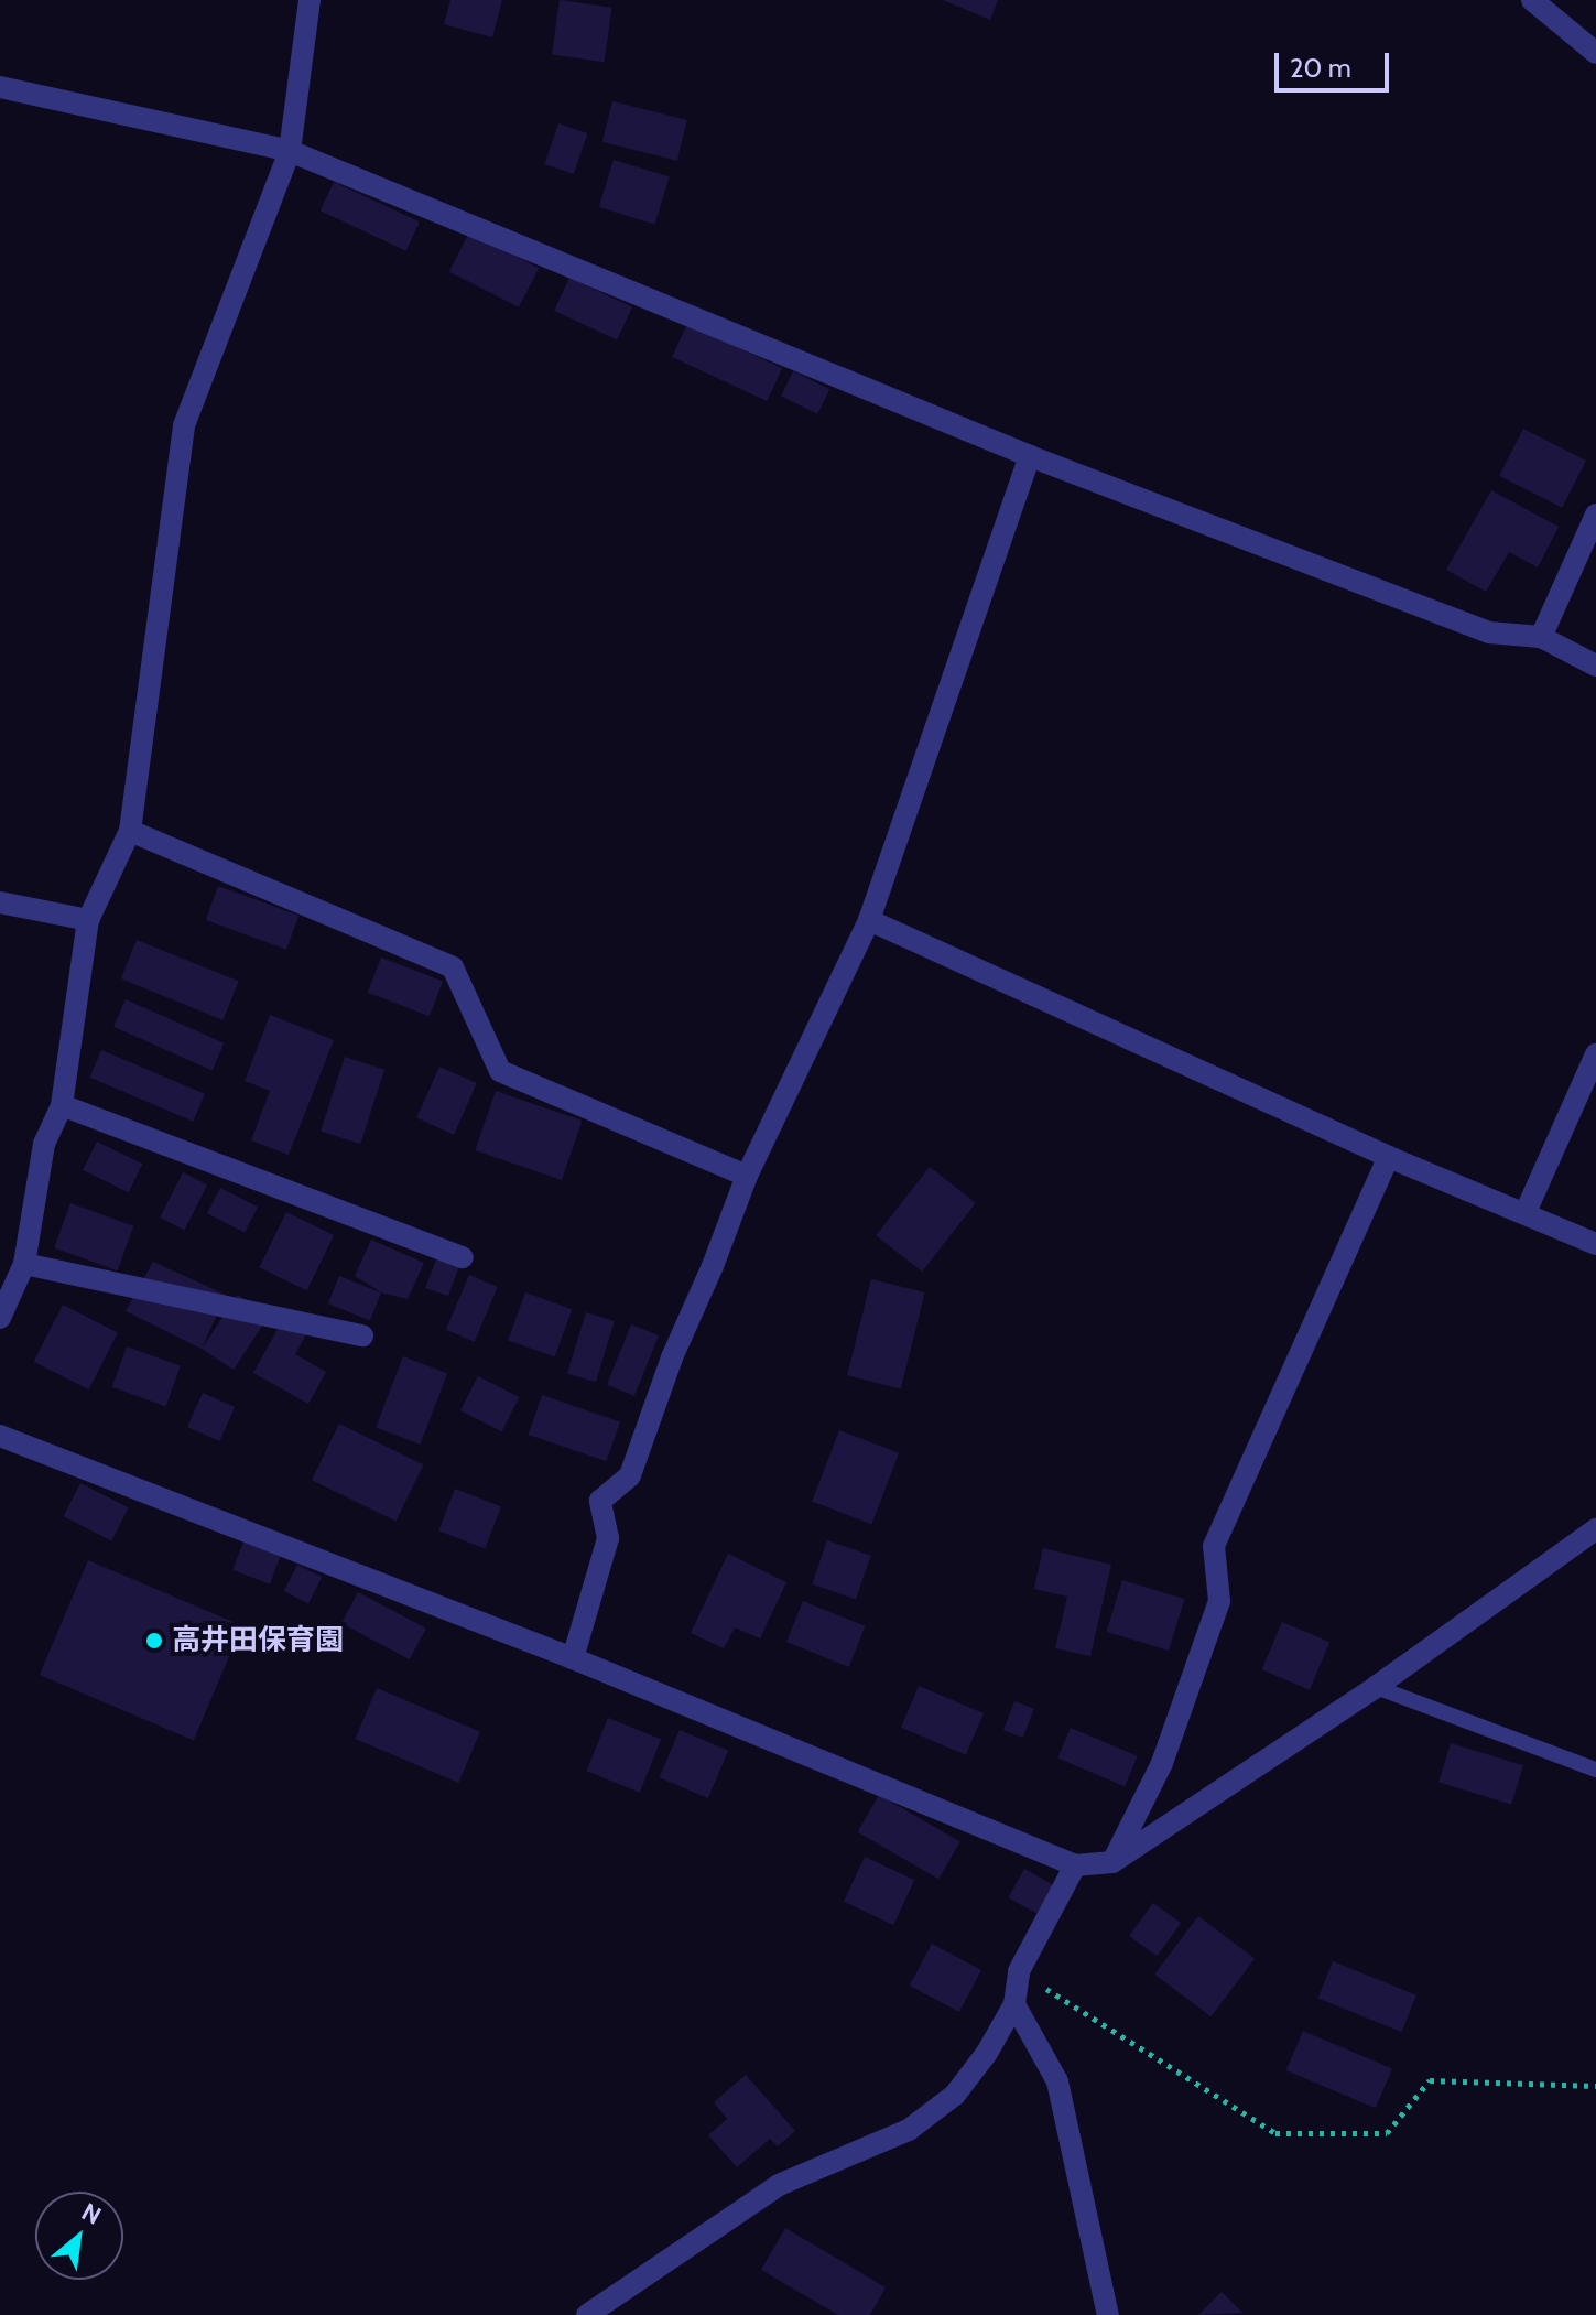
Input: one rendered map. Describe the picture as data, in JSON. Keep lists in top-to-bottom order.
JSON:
{
  "places": ["高井田保育園"],
  "scale_bar": "20 m",
  "north": "top right"
}
